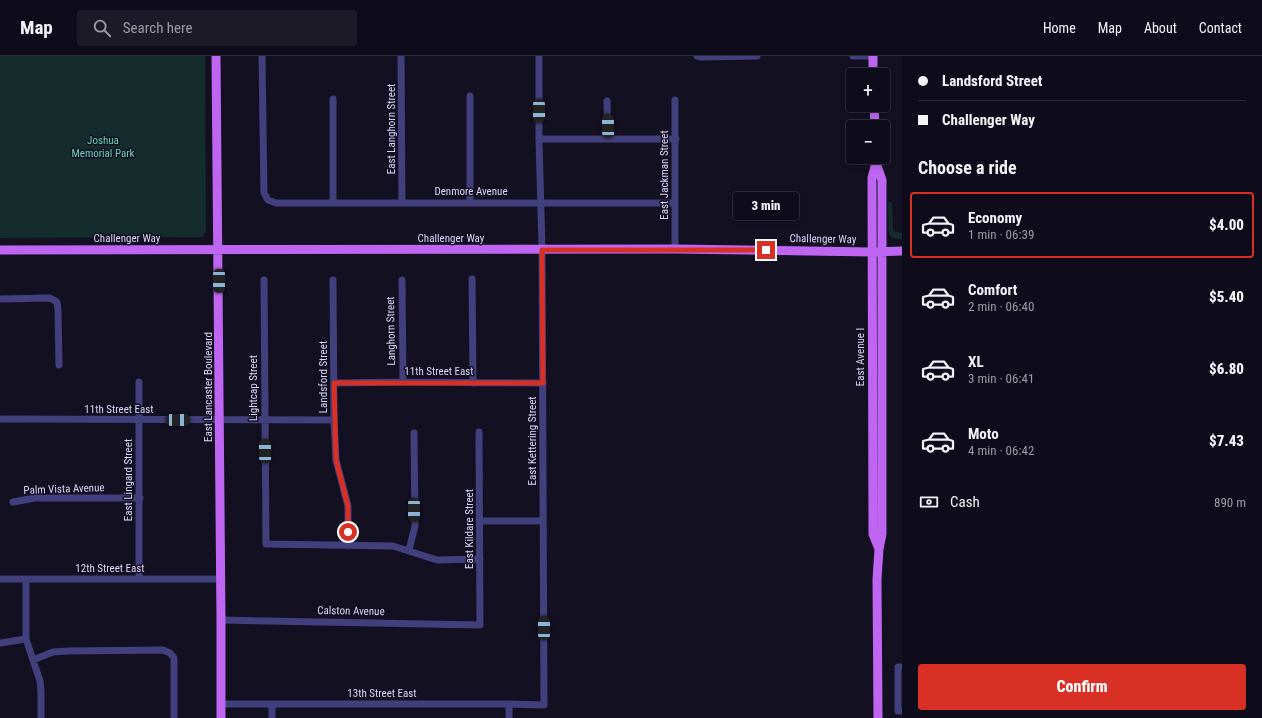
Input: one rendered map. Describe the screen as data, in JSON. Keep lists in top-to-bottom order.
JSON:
{
  "streets": {
    "main road": ["Challenger Way", "East Avenue I", "East Lancaster Boulevard"],
    "street": [
      "East Langhorn Street",
      "East Jackman Street",
      "Denmore Avenue",
      "Langhorn Street",
      "11th Street East",
      "Landsford Street",
      "Lightcap Street",
      "East Kettering Street",
      "East Lingard Street",
      "Palm Vista Avenue",
      "East Kildare Street",
      "12th Street East",
      "Calston Avenue",
      "13th Street East"
    ]
  },
  "crossings": [
    ["East Langhorn Street", "Denmore Avenue"],
    ["East Jackman Street", "Denmore Avenue"],
    ["East Jackman Street", "Challenger Way"],
    ["Denmore Avenue", "East Kettering Street"],
    ["Challenger Way", "East Avenue I"],
    ["Challenger Way", "East Lancaster Boulevard"],
    ["Challenger Way", "East Kettering Street"],
    ["Langhorn Street", "11th Street East"],
    ["11th Street East", "Landsford Street"],
    ["11th Street East", "East Lancaster Boulevard"],
    ["11th Street East", "Lightcap Street"],
    ["11th Street East", "East Kettering Street"],
    ["11th Street East", "East Lingard Street"],
    ["Landsford Street", "Lightcap Street"],
    ["East Lancaster Boulevard", "12th Street East"],
    ["East Lancaster Boulevard", "Calston Avenue"],
    ["East Lancaster Boulevard", "13th Street East"],
    ["East Kettering Street", "13th Street East"],
    ["East Lingard Street", "Palm Vista Avenue"],
    ["East Lingard Street", "12th Street East"],
    ["East Kildare Street", "Calston Avenue"]
  ],
  "parks": ["Joshua Memorial Park"],
  "page": {
    "header": "Map",
    "search": "Search here",
    "nav": [
      "Home",
      "Map",
      "About",
      "Contact"
    ],
    "banner": ["Landsford Street", "Challenger Way"],
    "map_buttons": ["+", "−"],
    "heading": "Choose a ride",
    "bubble": "3 min",
    "list": [
      {
        "name": "Economy",
        "note": "1 min · 06:39",
        "value": "$4.00"
      },
      {
        "name": "Comfort",
        "note": "2 min · 06:40",
        "value": "$5.40"
      },
      {
        "name": "XL",
        "note": "3 min · 06:41",
        "value": "$6.80"
      },
      {
        "name": "Moto",
        "note": "4 min · 06:42",
        "value": "$7.43"
      }
    ],
    "pay": ["Cash", "890 m"],
    "buttons": "Confirm"
  }
}
